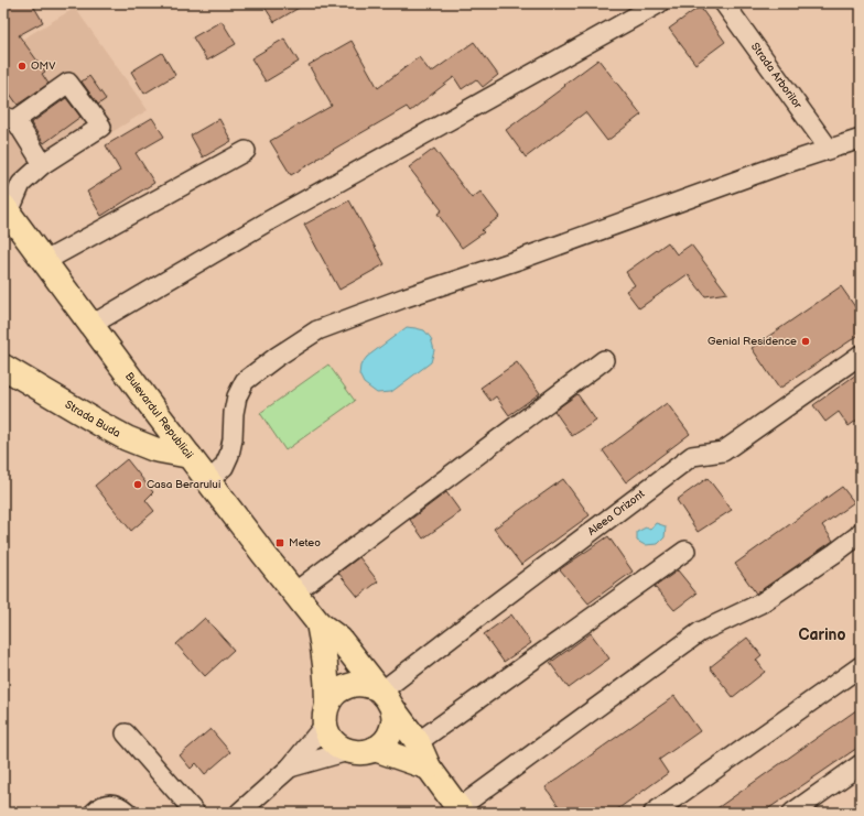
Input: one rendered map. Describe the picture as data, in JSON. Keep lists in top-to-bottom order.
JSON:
{
  "streets": {
    "main road": ["Bulevardul Republicii", "Strada Buda"],
    "street": ["Strada Arborilor", "Aleea Orizont"]
  },
  "crossings": [
    ["Bulevardul Republicii", "Strada Buda"],
    ["Bulevardul Republicii", "Aleea Orizont"]
  ],
  "districts": ["Carino"],
  "places": {
    "other": ["OMV", "Genial Residence", "Casa Berarului"],
    "transit": ["Meteo"]
  }
}
